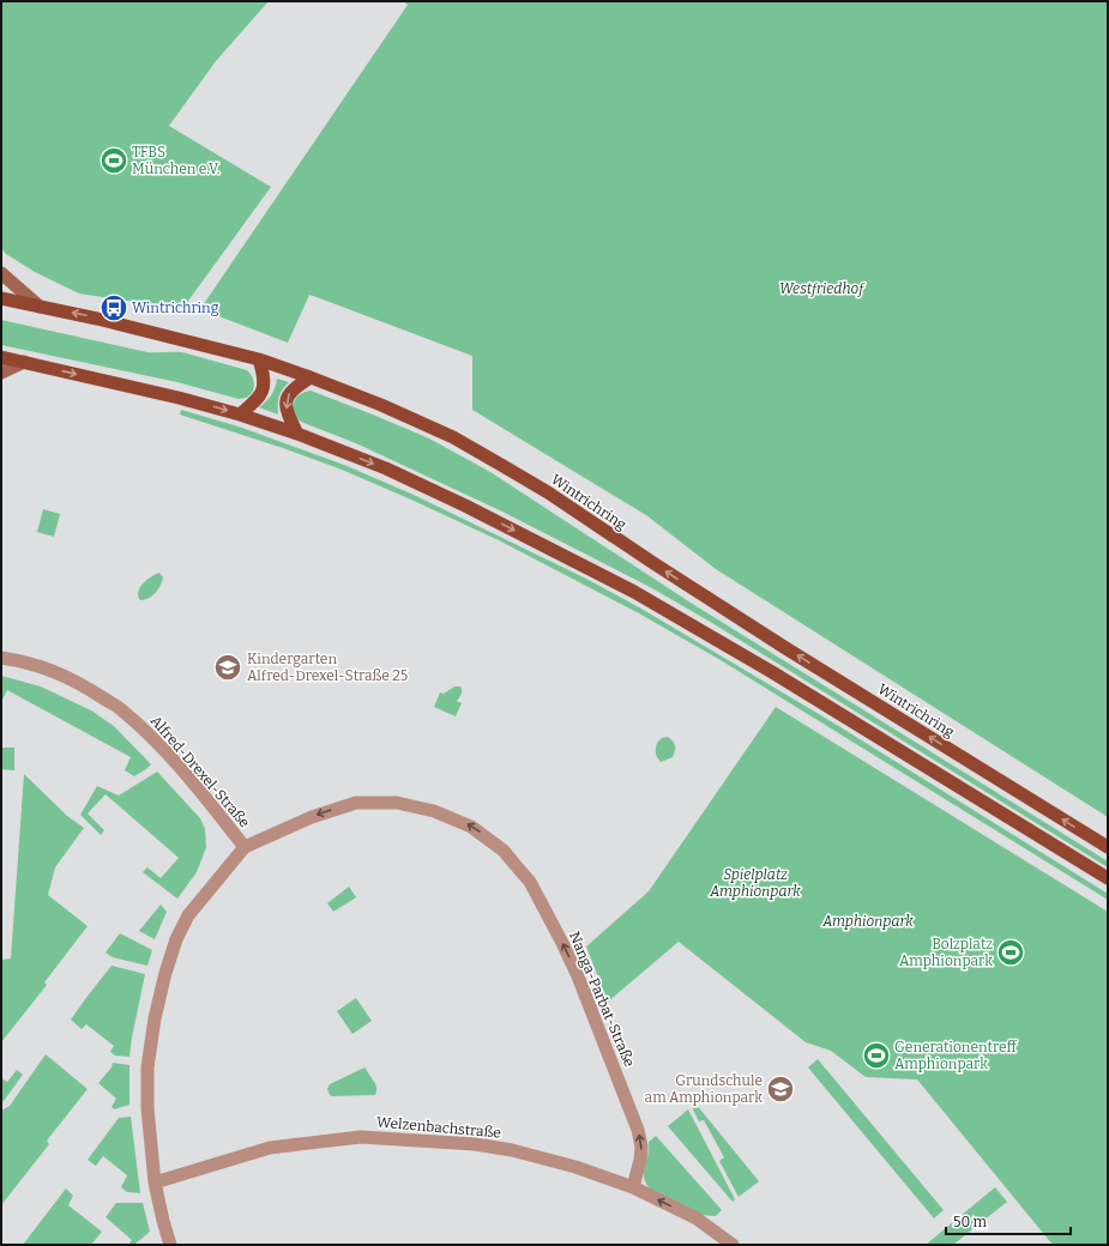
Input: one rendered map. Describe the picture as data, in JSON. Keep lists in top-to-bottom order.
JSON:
{
  "streets": {
    "main road": ["Wintrichring"],
    "street": ["Alfred-Drexel-Straße", "Nanga-Parbat-Straße", "Welzenbachstraße"]
  },
  "crossings": [
    ["Alfred-Drexel-Straße", "Nanga-Parbat-Straße"],
    ["Nanga-Parbat-Straße", "Welzenbachstraße"]
  ],
  "parks": ["Westfriedhof", "Spielplatz Amphionpark", "Amphionpark"],
  "places": {
    "sports": ["TFBS München e.V.", "Bolzplatz Amphionpark", "Generationentreff Amphionpark"],
    "bus stop": ["Wintrichring"],
    "school or university": ["Kindergarten Alfred-Drexel-Straße 25", "Grundschule am Amphionpark"]
  },
  "scale_bar": "50 m"
}
